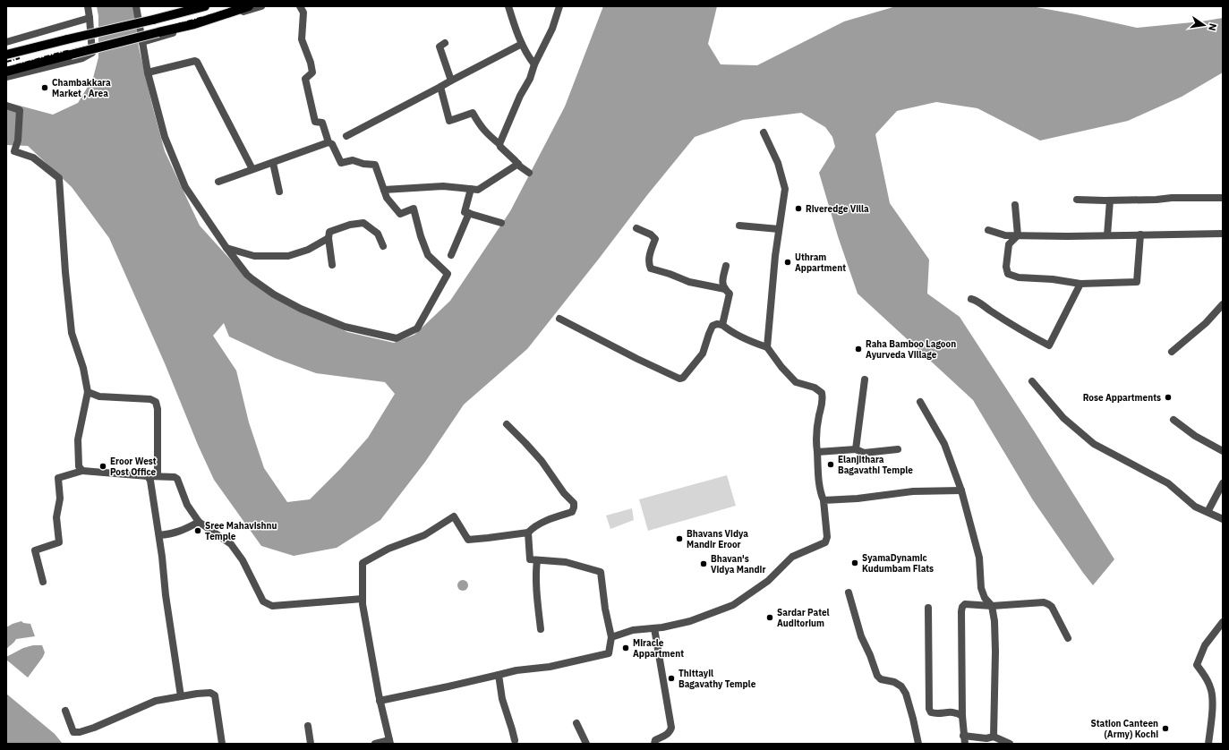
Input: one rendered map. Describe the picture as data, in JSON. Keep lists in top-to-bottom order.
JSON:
{
  "places": [
    "Chambakkara Market , Area",
    "Riveredge Villa",
    "Uthram Appartment",
    "Raha Bamboo Lagoon Ayurveda Village",
    "Rose Appartments",
    "Elanjithara Bagavathi Temple",
    "Eroor West Post Office",
    "Sree Mahavishnu Temple",
    "Bhavans Vidya Mandir Eroor",
    "SyamaDynamic Kudumbam Flats",
    "Bhavan's Vidya Mandir",
    "Sardar Patel Auditorium",
    "Miracle Appartment",
    "Thittayil Bagavathy Temple",
    "Station Canteen (Army) Kochi"
  ],
  "north": "right"
}
